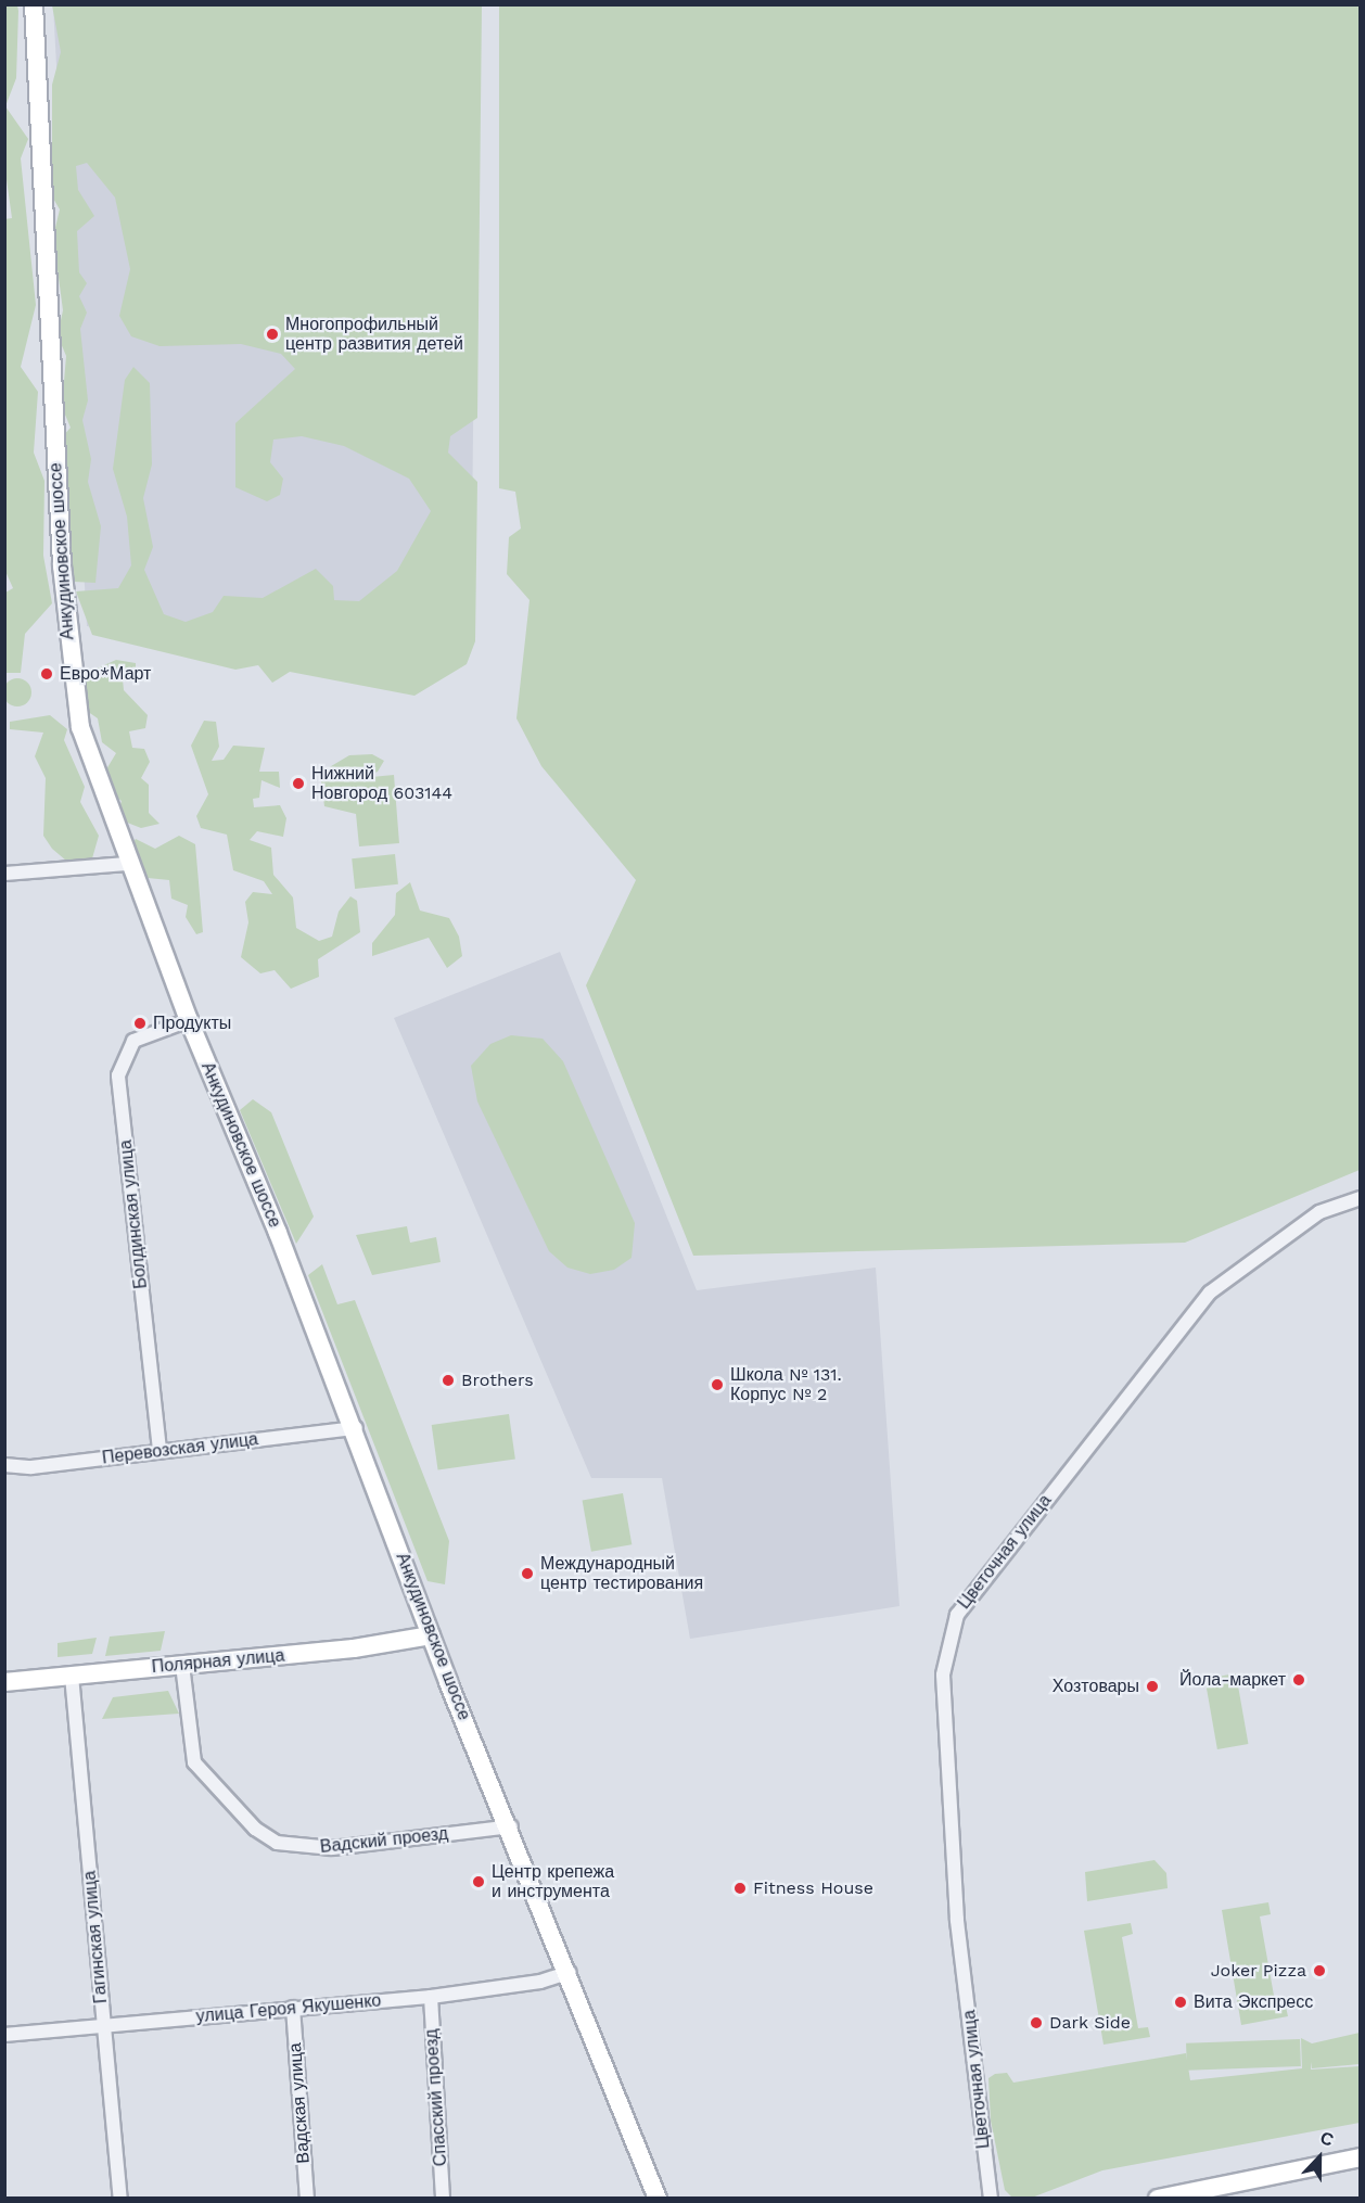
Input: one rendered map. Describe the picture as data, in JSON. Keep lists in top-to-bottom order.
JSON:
{
  "streets": {
    "street": [
      "Анкудиновское шоссе",
      "Болдинская улица",
      "Перевозская улица",
      "Цветочная улица",
      "Полярная улица",
      "Вадский проезд",
      "Гагинская улица",
      "улица Героя Якушенко",
      "Спасский проезд",
      "Вадская улица"
    ]
  },
  "crossings": [
    ["Анкудиновское шоссе", "Болдинская улица"],
    ["Анкудиновское шоссе", "Перевозская улица"],
    ["Анкудиновское шоссе", "Полярная улица"],
    ["Анкудиновское шоссе", "Вадский проезд"],
    ["Анкудиновское шоссе", "улица Героя Якушенко"],
    ["Болдинская улица", "Перевозская улица"],
    ["Полярная улица", "Вадский проезд"],
    ["Полярная улица", "Гагинская улица"],
    ["Гагинская улица", "улица Героя Якушенко"],
    ["улица Героя Якушенко", "Спасский проезд"],
    ["улица Героя Якушенко", "Вадская улица"]
  ],
  "places": [
    "Многопрофильный центр развития детей",
    "Евро*Март",
    "Нижний Новгород 603144",
    "Продукты",
    "Brothers",
    "Школа № 131. Корпус № 2",
    "Международный центр тестирования",
    "Йола-маркет",
    "Хозтовары",
    "Центр крепежа и инструмента",
    "Fitness House",
    "Joker Pizza",
    "Вита Экспресс",
    "Dark Side"
  ],
  "north": "top"
}
